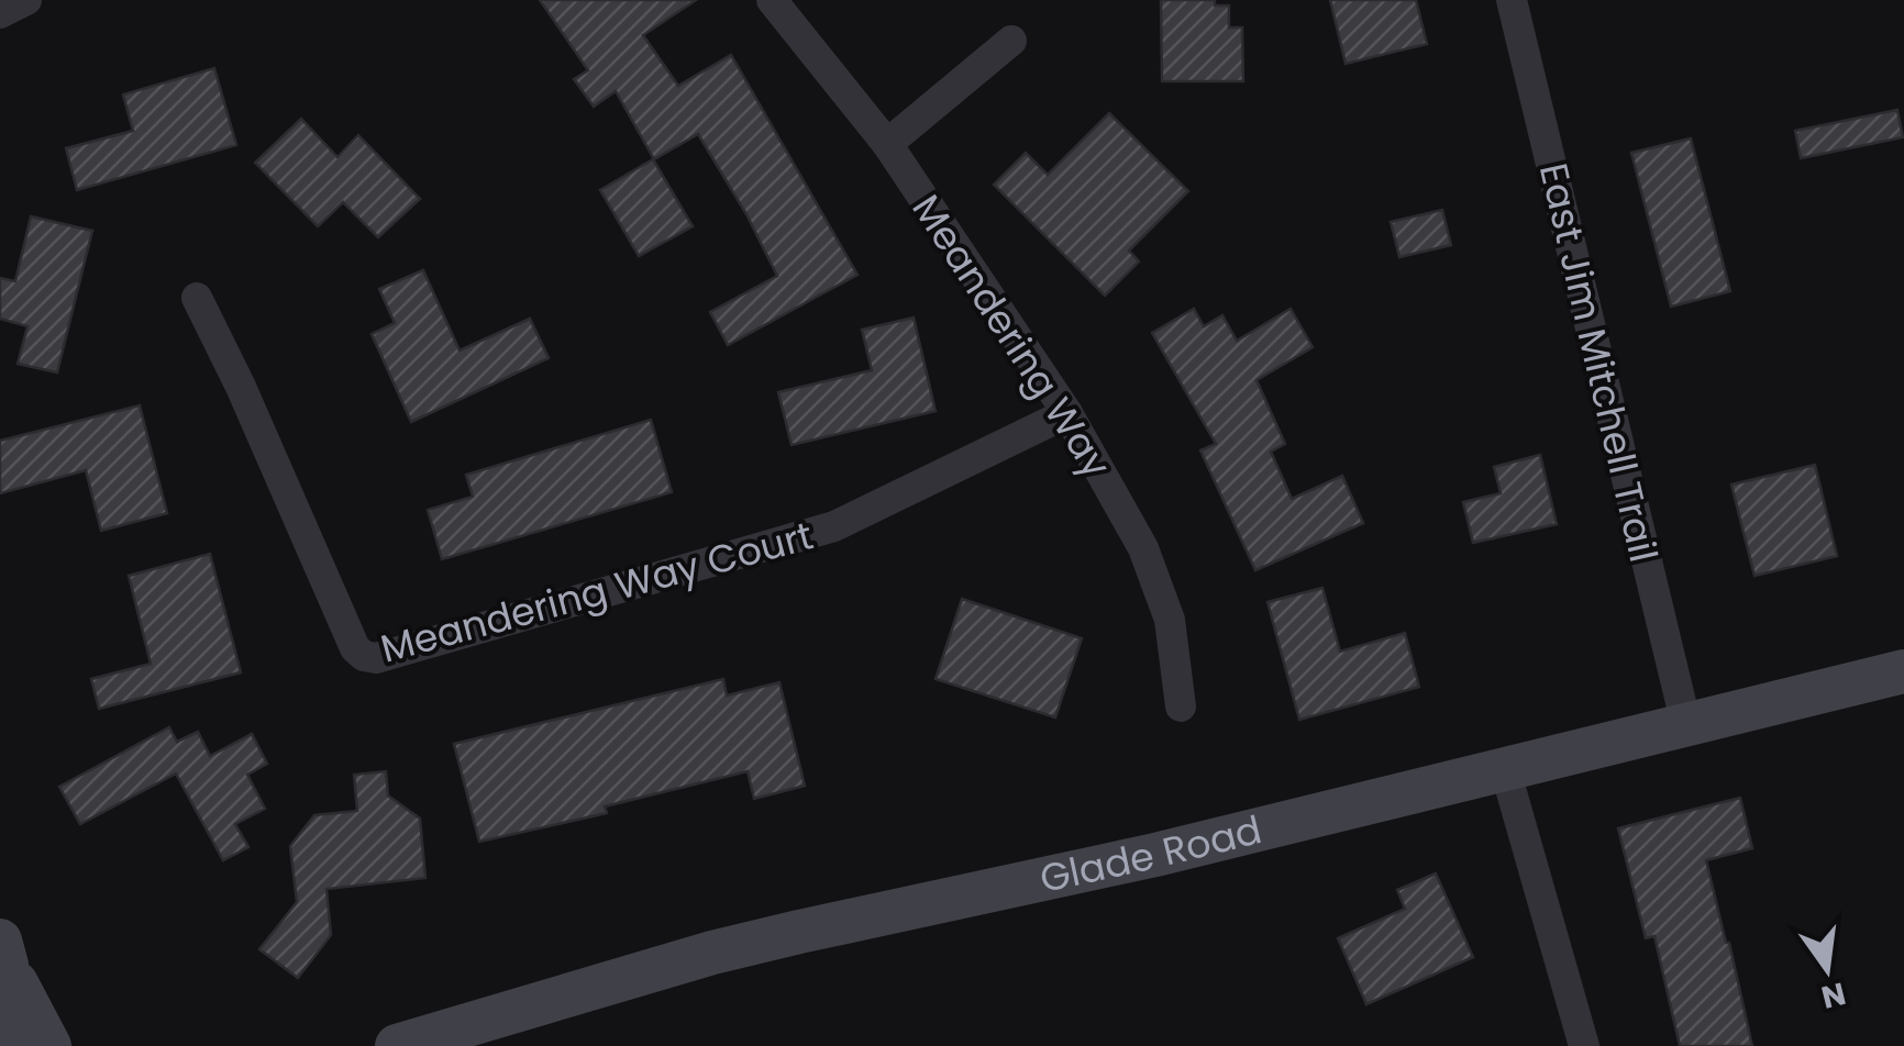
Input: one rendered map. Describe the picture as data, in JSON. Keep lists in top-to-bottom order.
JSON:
{
  "streets": {
    "main road": ["Glade Road"],
    "street": ["Meandering Way", "East Jim Mitchell Trail", "Meandering Way Court"]
  },
  "crossings": [
    ["Meandering Way", "Meandering Way Court"],
    ["East Jim Mitchell Trail", "Glade Road"]
  ],
  "north": "bottom"
}
